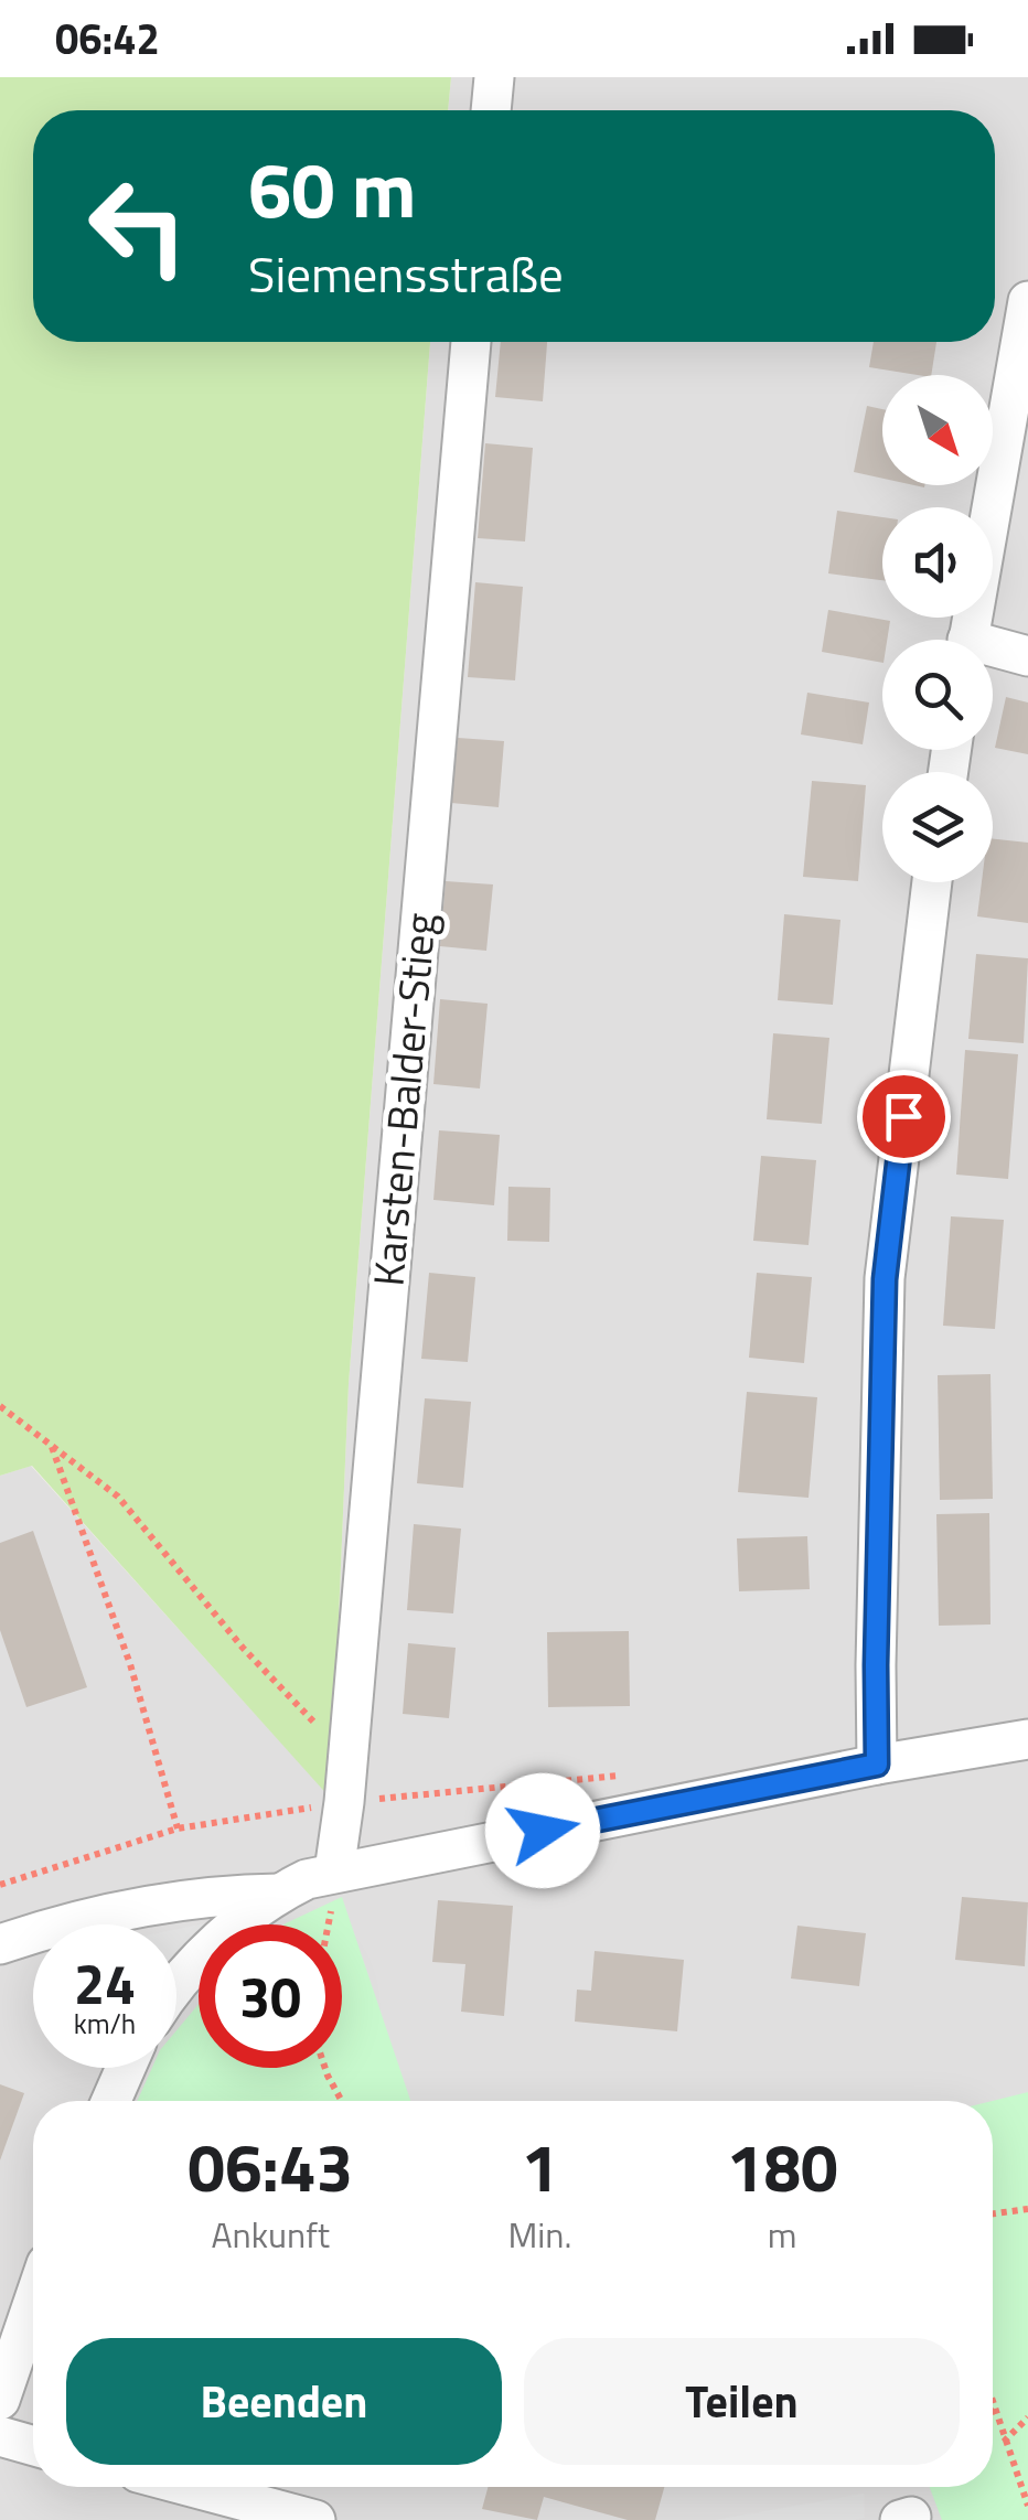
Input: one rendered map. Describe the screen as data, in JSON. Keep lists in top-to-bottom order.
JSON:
{
  "streets": {
    "street": ["Karsten-Balder-Stieg"]
  },
  "north": "bottom right",
  "page": {
    "status": "06:42",
    "turn": ["60 m", "Siemensstraße"],
    "speed": "24 km/h",
    "limit": "30",
    "eta": [
      "06:43",
      "Ankunft",
      "1",
      "Min.",
      "180",
      "m"
    ],
    "buttons": ["Beenden", "Teilen"]
  }
}
